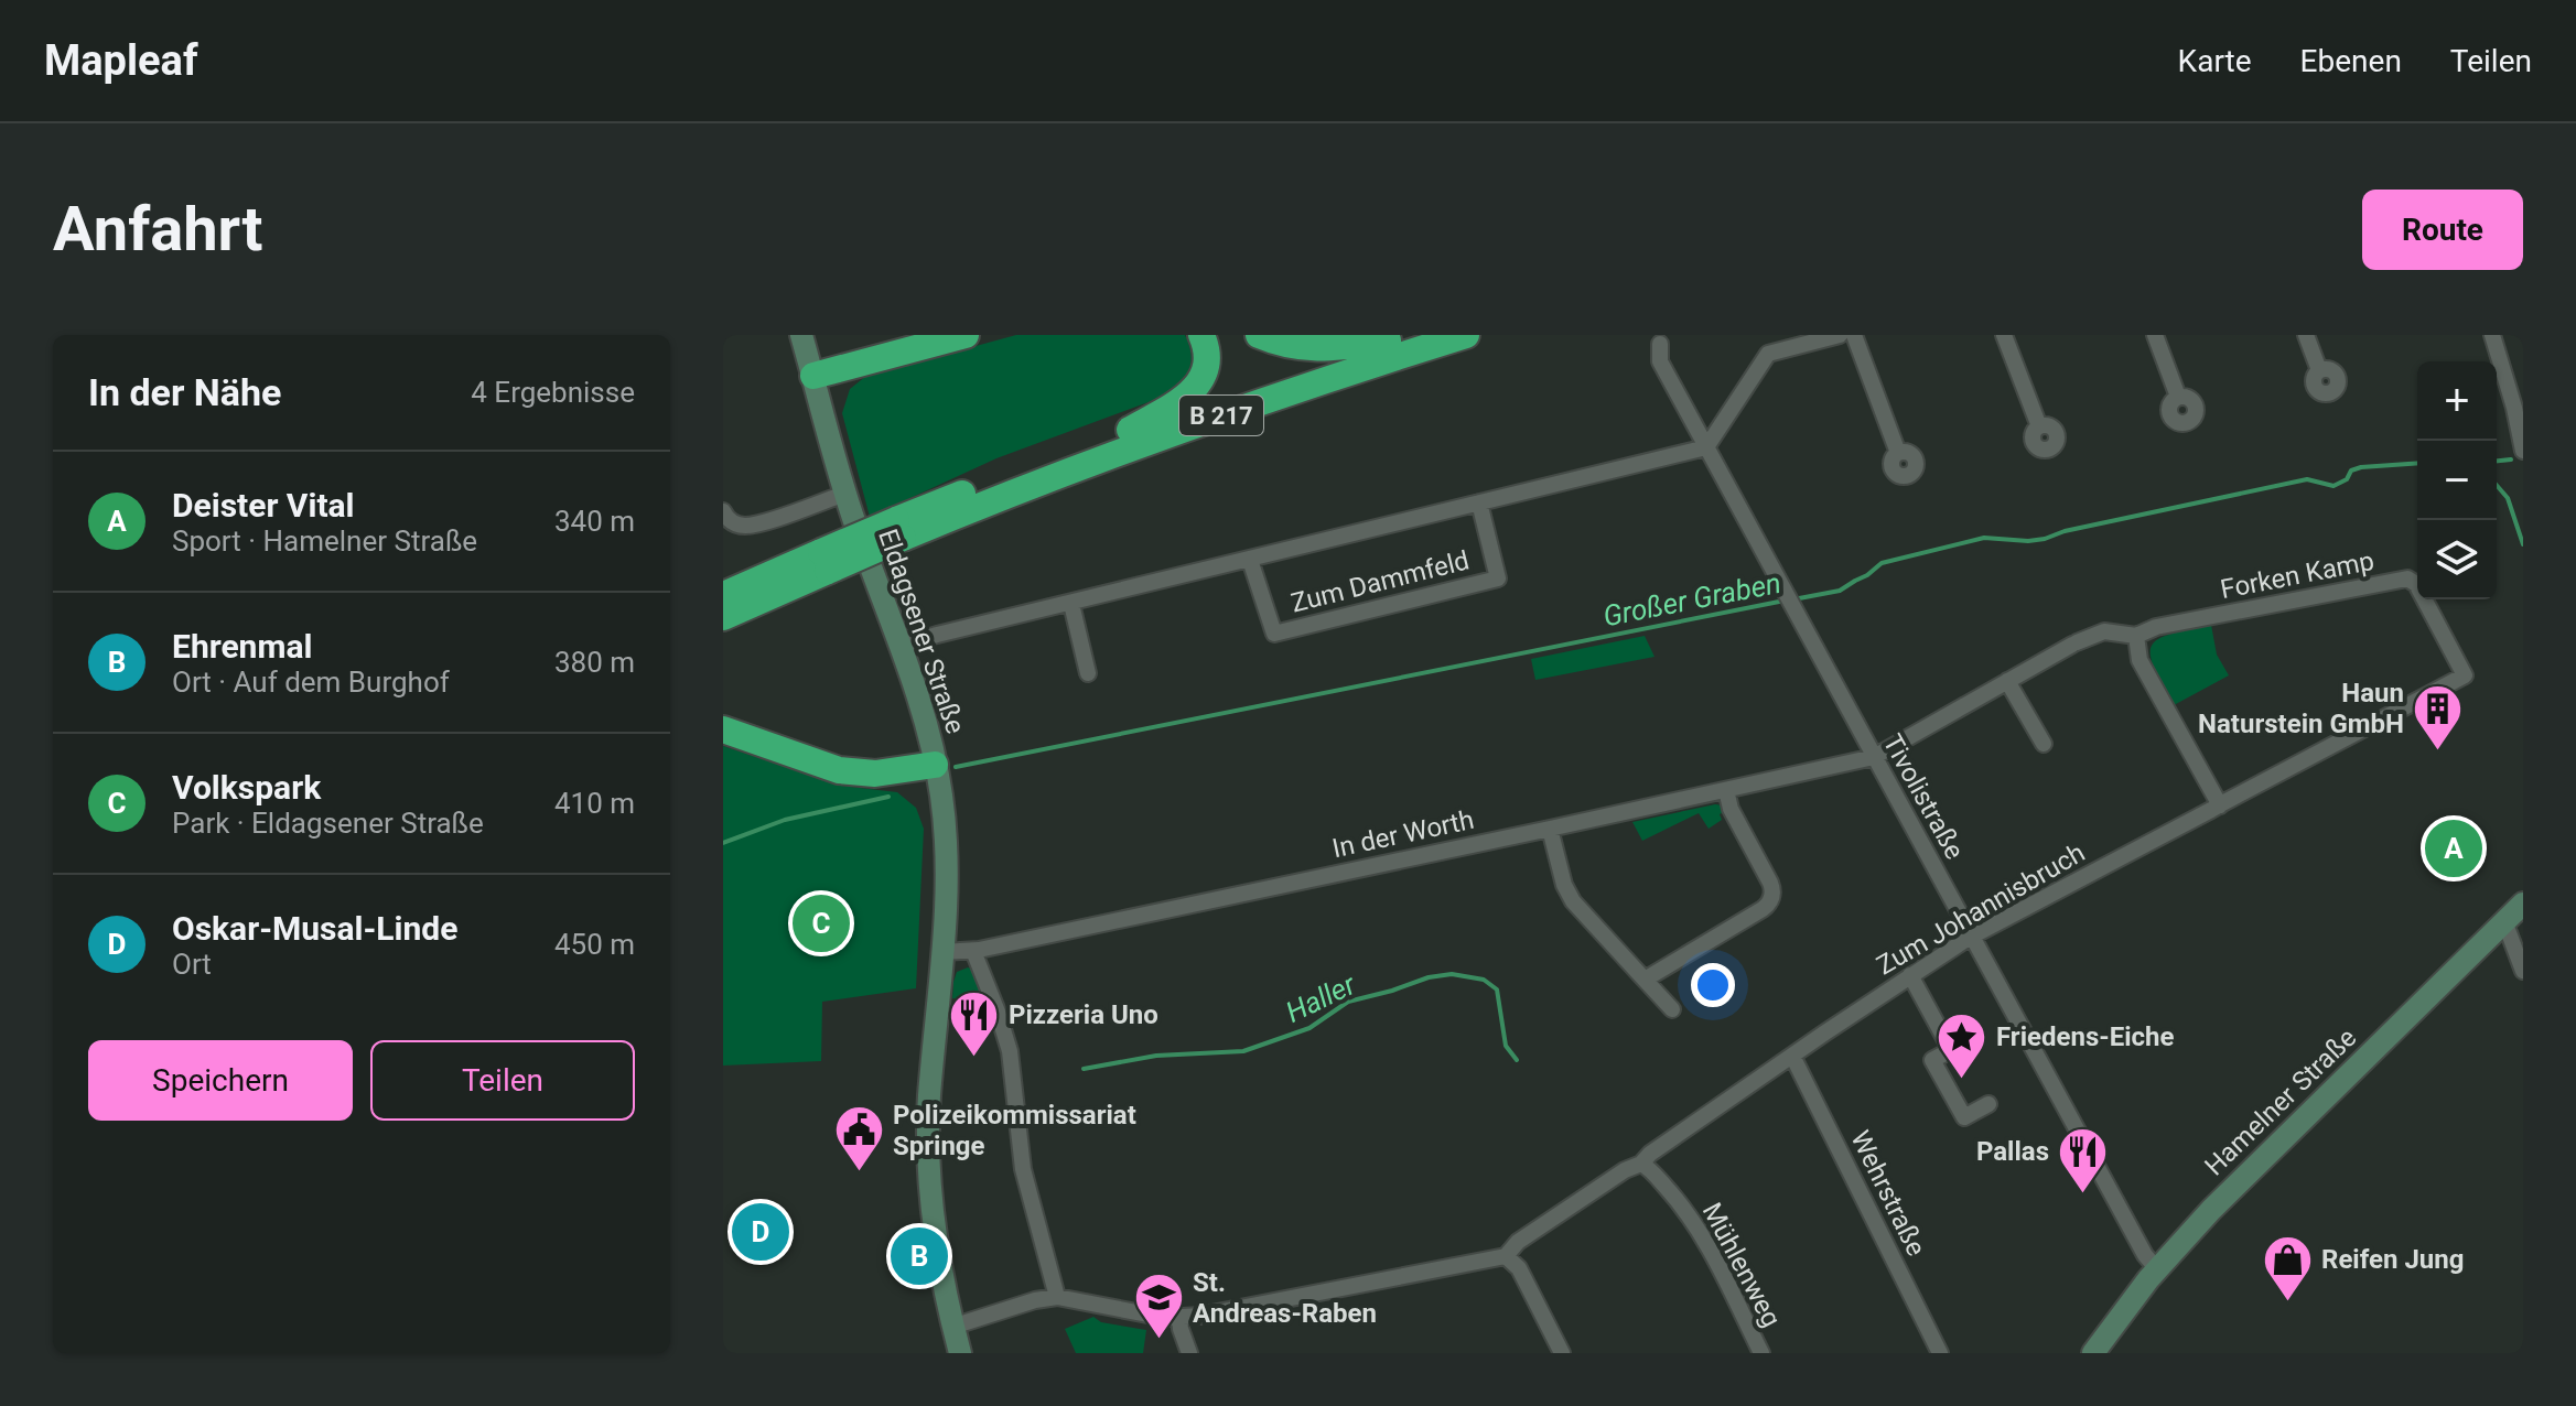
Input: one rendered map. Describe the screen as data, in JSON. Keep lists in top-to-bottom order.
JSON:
{
  "streets": {
    "highway": ["B 217"],
    "street": [
      "Forken Kamp",
      "Zum Dammfeld",
      "Eldagsener Straße",
      "Tivolistraße",
      "In der Worth",
      "Zum Johannisbruch",
      "Hamelner Straße",
      "Wehrstraße",
      "Mühlenweg"
    ]
  },
  "crossings": [
    ["Forken Kamp", "In der Worth"],
    ["Forken Kamp", "Zum Johannisbruch"],
    ["Zum Dammfeld", "Eldagsener Straße"],
    ["Zum Dammfeld", "Tivolistraße"],
    ["Eldagsener Straße", "In der Worth"],
    ["Tivolistraße", "In der Worth"],
    ["Tivolistraße", "Zum Johannisbruch"],
    ["Tivolistraße", "Hamelner Straße"],
    ["Zum Johannisbruch", "Wehrstraße"],
    ["Zum Johannisbruch", "Mühlenweg"]
  ],
  "water": ["Großer Graben", "Haller"],
  "places": {
    "building": ["Haun Naturstein GmbH"],
    "restaurant": ["Pizzeria Uno", "Pallas"],
    "place": ["Friedens-Eiche"],
    "public building": ["Polizeikommissariat Springe"],
    "shop": ["Reifen Jung"],
    "school or university": ["St. Andreas-Raben"]
  },
  "page": {
    "header": "Mapleaf",
    "nav": ["Karte", "Ebenen", "Teilen"],
    "buttons": [
      "Route",
      ["Speichern", "Teilen"]
    ],
    "title": "Anfahrt",
    "heading": ["In der Nähe", "4 Ergebnisse"],
    "map_buttons": ["+", "−"],
    "list": [
      {
        "mark": "A",
        "name": "Deister Vital",
        "note": "Sport · Hamelner Straße",
        "value": "340 m"
      },
      {
        "mark": "B",
        "name": "Ehrenmal",
        "note": "Ort · Auf dem Burghof",
        "value": "380 m"
      },
      {
        "mark": "C",
        "name": "Volkspark",
        "note": "Park · Eldagsener Straße",
        "value": "410 m"
      },
      {
        "mark": "D",
        "name": "Oskar-Musal-Linde",
        "note": "Ort",
        "value": "450 m"
      }
    ],
    "pins": [
      "A",
      "C",
      "D",
      "B"
    ]
  }
}
